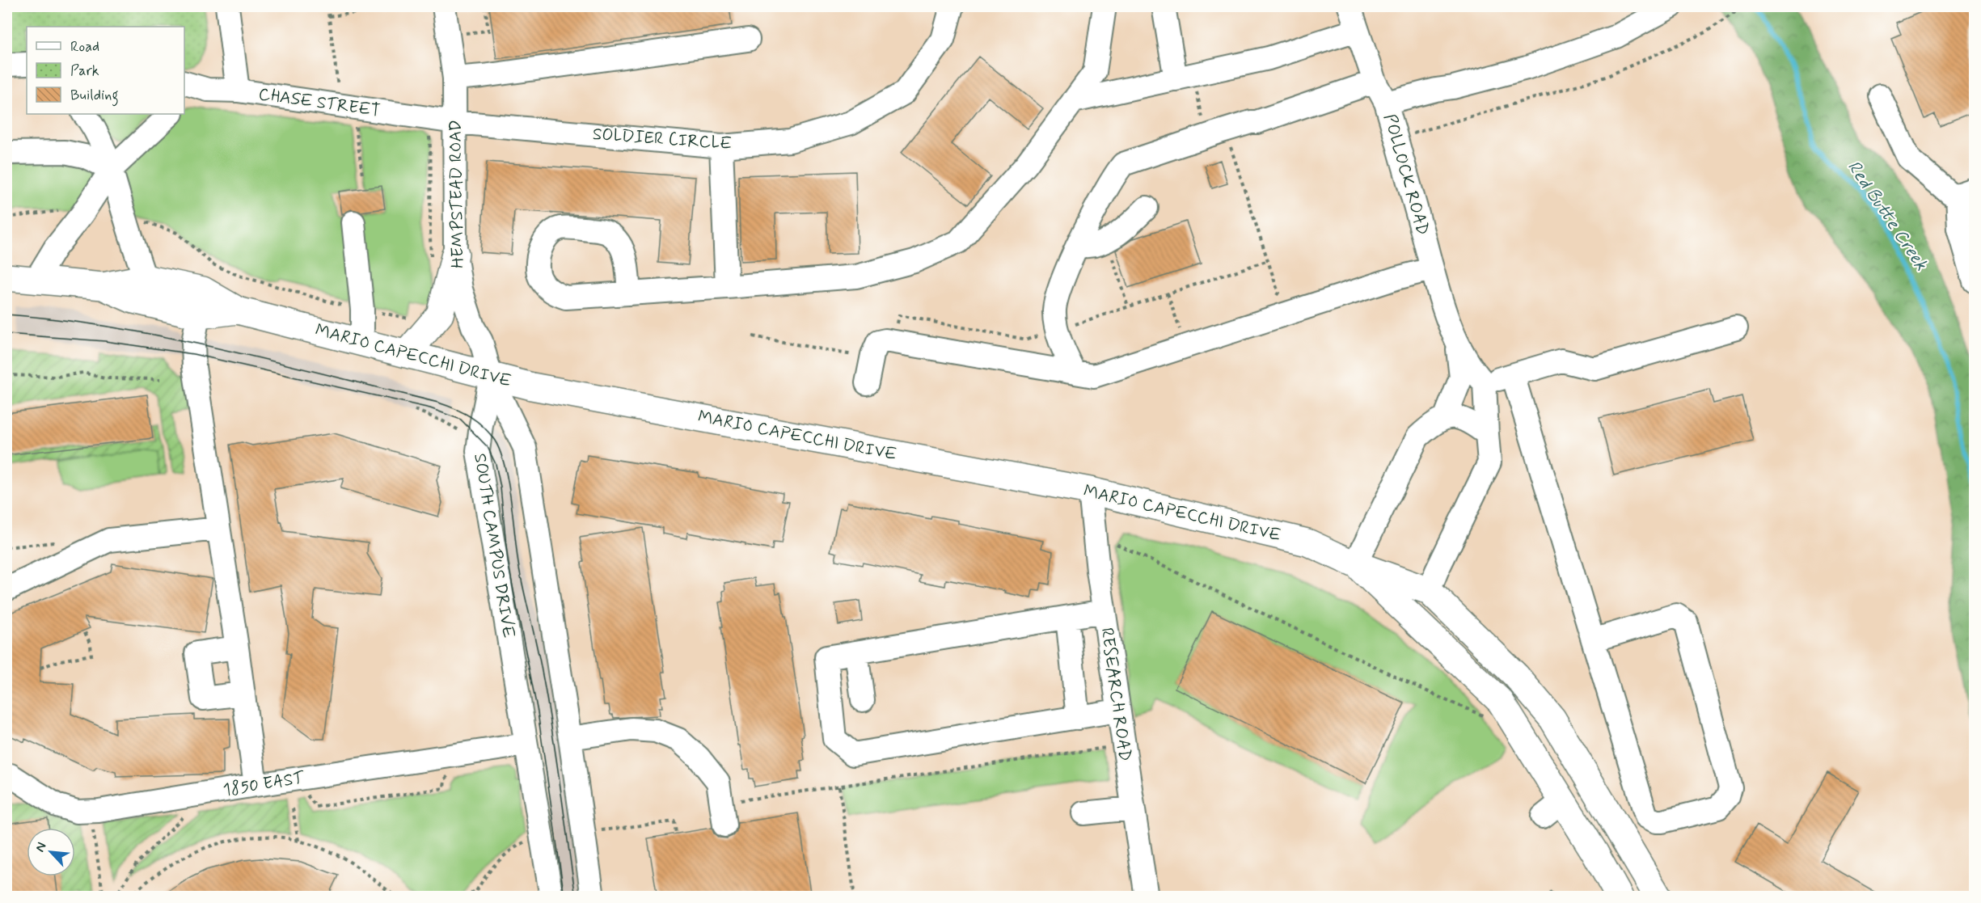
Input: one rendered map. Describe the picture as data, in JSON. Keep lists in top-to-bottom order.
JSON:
{
  "streets": {
    "main road": ["MARIO CAPECCHI DRIVE"],
    "street": [
      "CHASE STREET",
      "SOLDIER CIRCLE",
      "POLLOCK ROAD",
      "HEMPSTEAD ROAD",
      "SOUTH CAMPUS DRIVE",
      "RESEARCH ROAD",
      "1850 EAST"
    ]
  },
  "crossings": [
    ["CHASE STREET", "SOLDIER CIRCLE"],
    ["CHASE STREET", "HEMPSTEAD ROAD"],
    ["SOLDIER CIRCLE", "HEMPSTEAD ROAD"],
    ["HEMPSTEAD ROAD", "MARIO CAPECCHI DRIVE"],
    ["HEMPSTEAD ROAD", "SOUTH CAMPUS DRIVE"],
    ["MARIO CAPECCHI DRIVE", "SOUTH CAMPUS DRIVE"],
    ["MARIO CAPECCHI DRIVE", "RESEARCH ROAD"],
    ["SOUTH CAMPUS DRIVE", "1850 EAST"]
  ],
  "water": ["Red Butte Creek"],
  "legend": ["Road", "Park", "Building"],
  "north": "top left"
}
